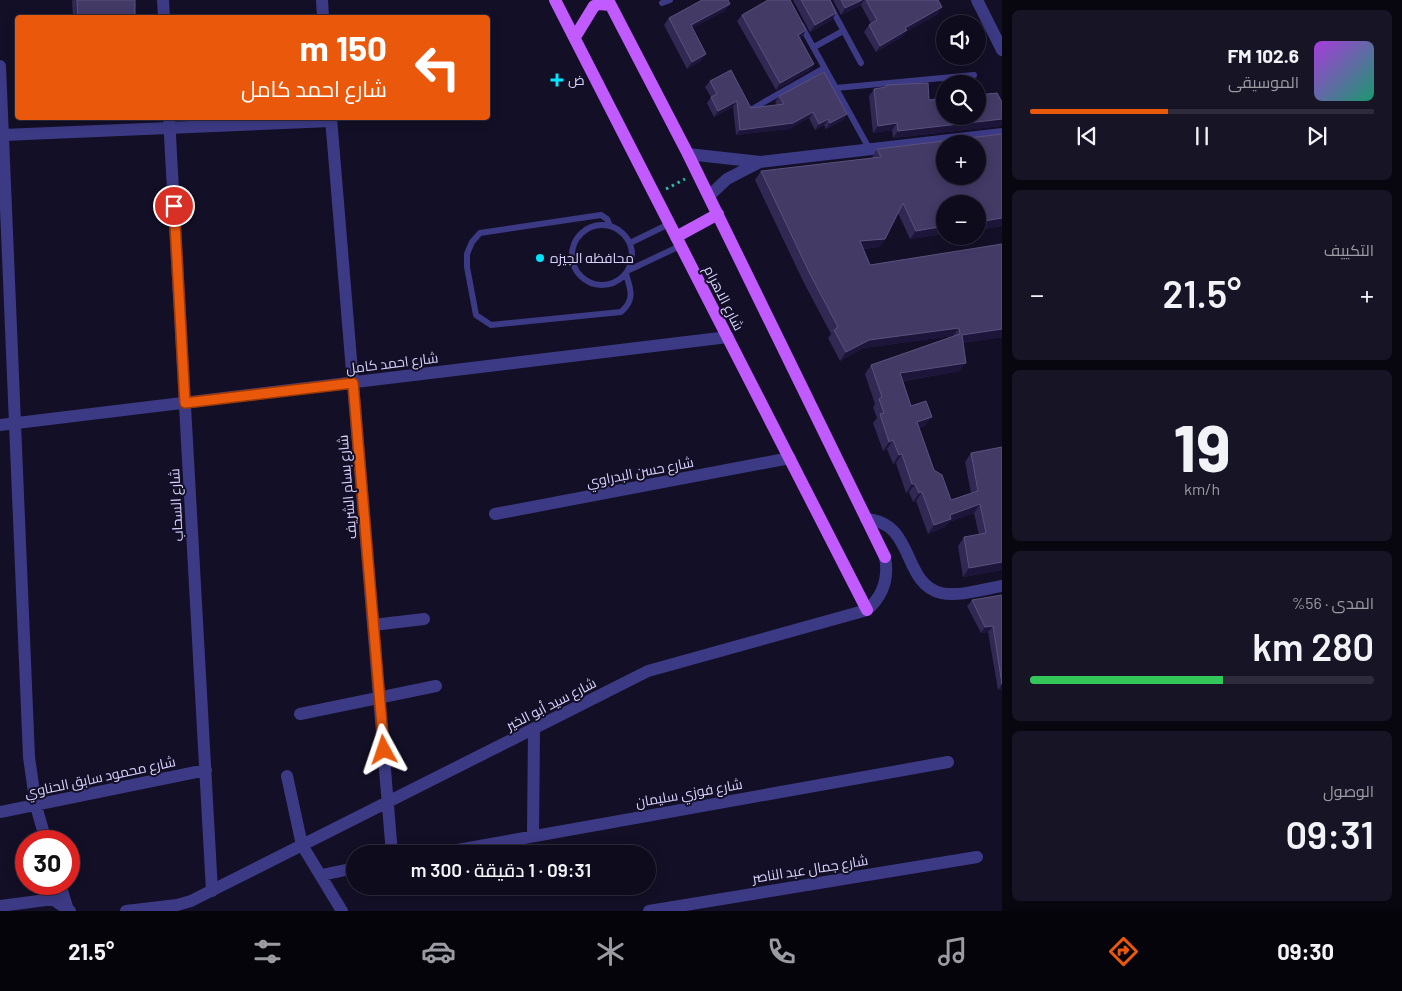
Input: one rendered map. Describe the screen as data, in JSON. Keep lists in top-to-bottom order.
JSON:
{
  "streets": {
    "main road": ["شارع الاهرام"],
    "street": [
      "شارع احمد كامل",
      "شارع حسن البدراوي",
      "شارع بسام الشريف",
      "شارع السحاب",
      "شارع سيد أبو الخير",
      "شارع محمود سابق الحناوي",
      "شارع فوزي سليمان",
      "شارع جمال عبد الناصر"
    ]
  },
  "crossings": [
    ["شارع الاهرام", "شارع احمد كامل"],
    ["شارع الاهرام", "شارع حسن البدراوي"],
    ["شارع الاهرام", "شارع سيد أبو الخير"],
    ["شارع احمد كامل", "شارع بسام الشريف"],
    ["شارع احمد كامل", "شارع السحاب"],
    ["شارع بسام الشريف", "شارع سيد أبو الخير"],
    ["شارع السحاب", "شارع سيد أبو الخير"],
    ["شارع السحاب", "شارع محمود سابق الحناوي"]
  ],
  "places": {
    "health": ["ض"],
    "other": ["محافظه الجيزه"]
  },
  "page": {
    "map_buttons": ["+", "−"],
    "turn": ["150 m", "شارع احمد كامل"],
    "song": ["102.6 FM", "الموسيقى"],
    "tile": [
      "التكييف",
      ["19", "km/h"],
      ["المدى · 56%", "280 km"],
      ["الوصول", "09:31"]
    ],
    "heat": ["−", "21.5°", "+"],
    "limit": "30",
    "trip": "09:31 · 1 دقيقة · 300 m",
    "tabs": ["09:30", "21.5°"]
  }
}
